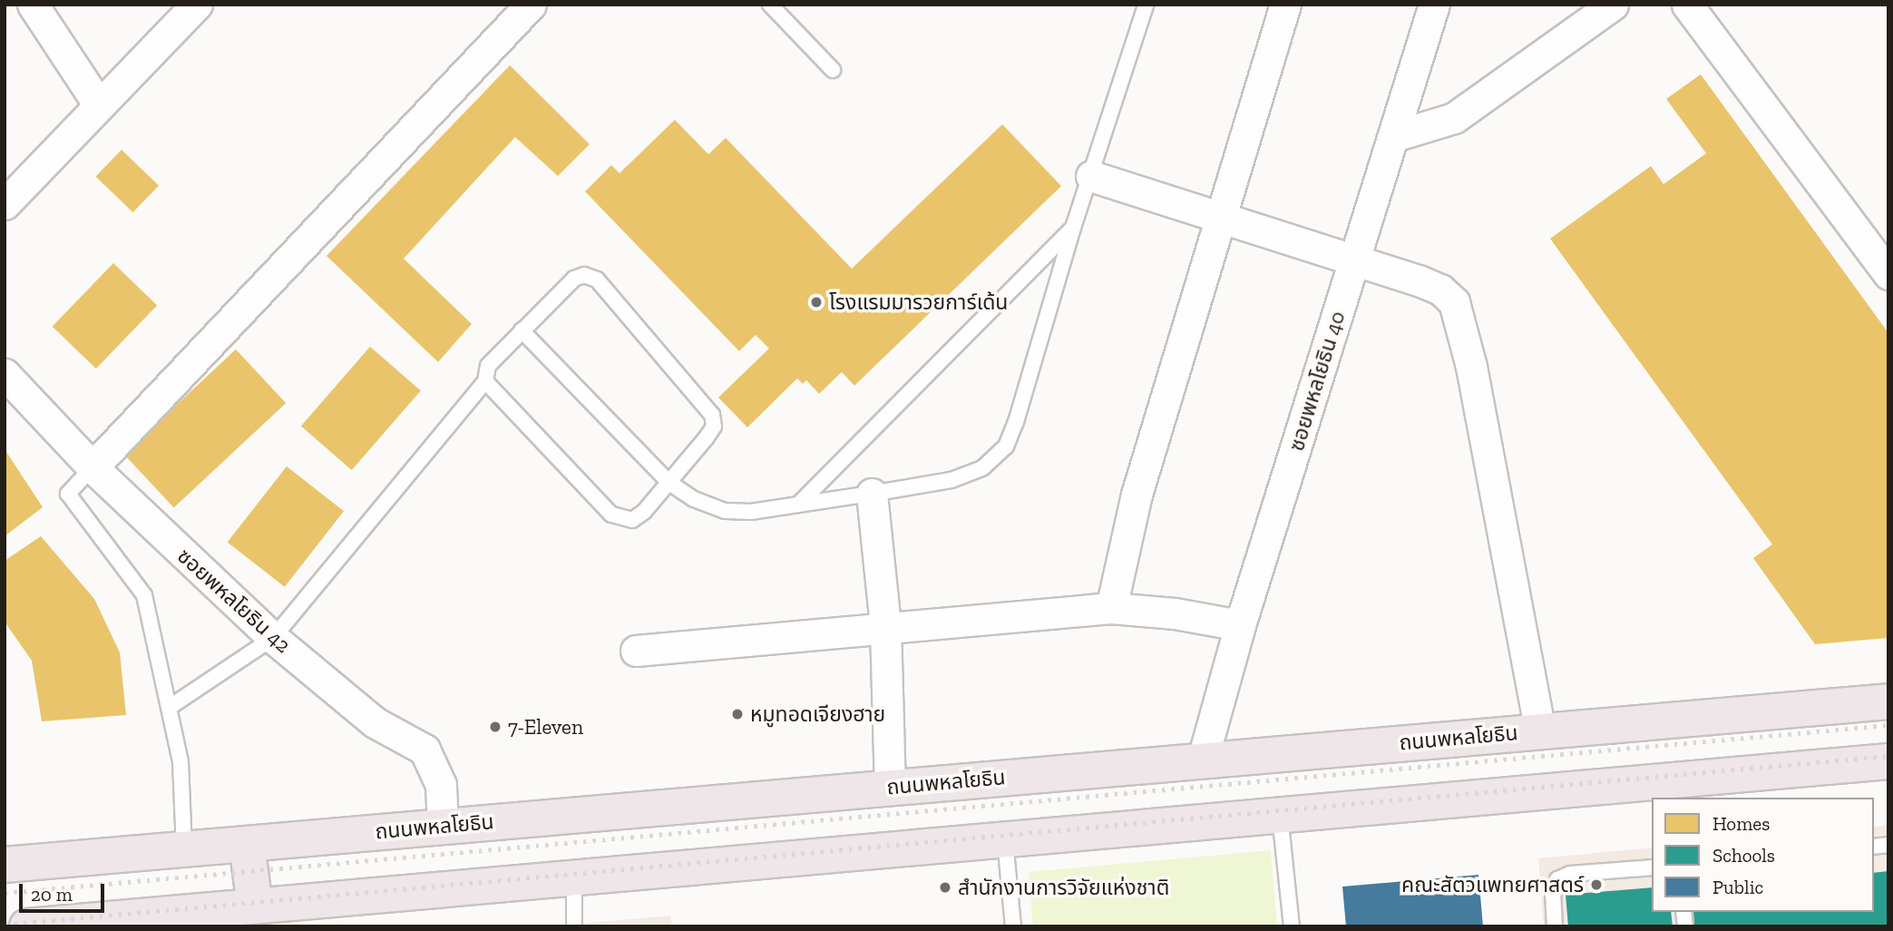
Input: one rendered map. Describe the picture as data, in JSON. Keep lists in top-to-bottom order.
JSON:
{
  "streets": {
    "main road": ["ถนนพหลโยธิน"],
    "street": ["ซอยพหลโยธิน 40", "ซอยพหลโยธิน 42"]
  },
  "crossings": [
    ["ซอยพหลโยธิน 40", "ถนนพหลโยธิน"],
    ["ซอยพหลโยธิน 42", "ถนนพหลโยธิน"]
  ],
  "places": [
    "โรงแรมมารวยการ์เด้น",
    "หมูทอดเจียงฮาย",
    "7-Eleven",
    "คณะสัตวแพทยศาสตร์",
    "สำนักงานการวิจัยแห่งชาติ"
  ],
  "legend": ["Homes", "Schools", "Public"],
  "scale_bar": "20 m"
}
